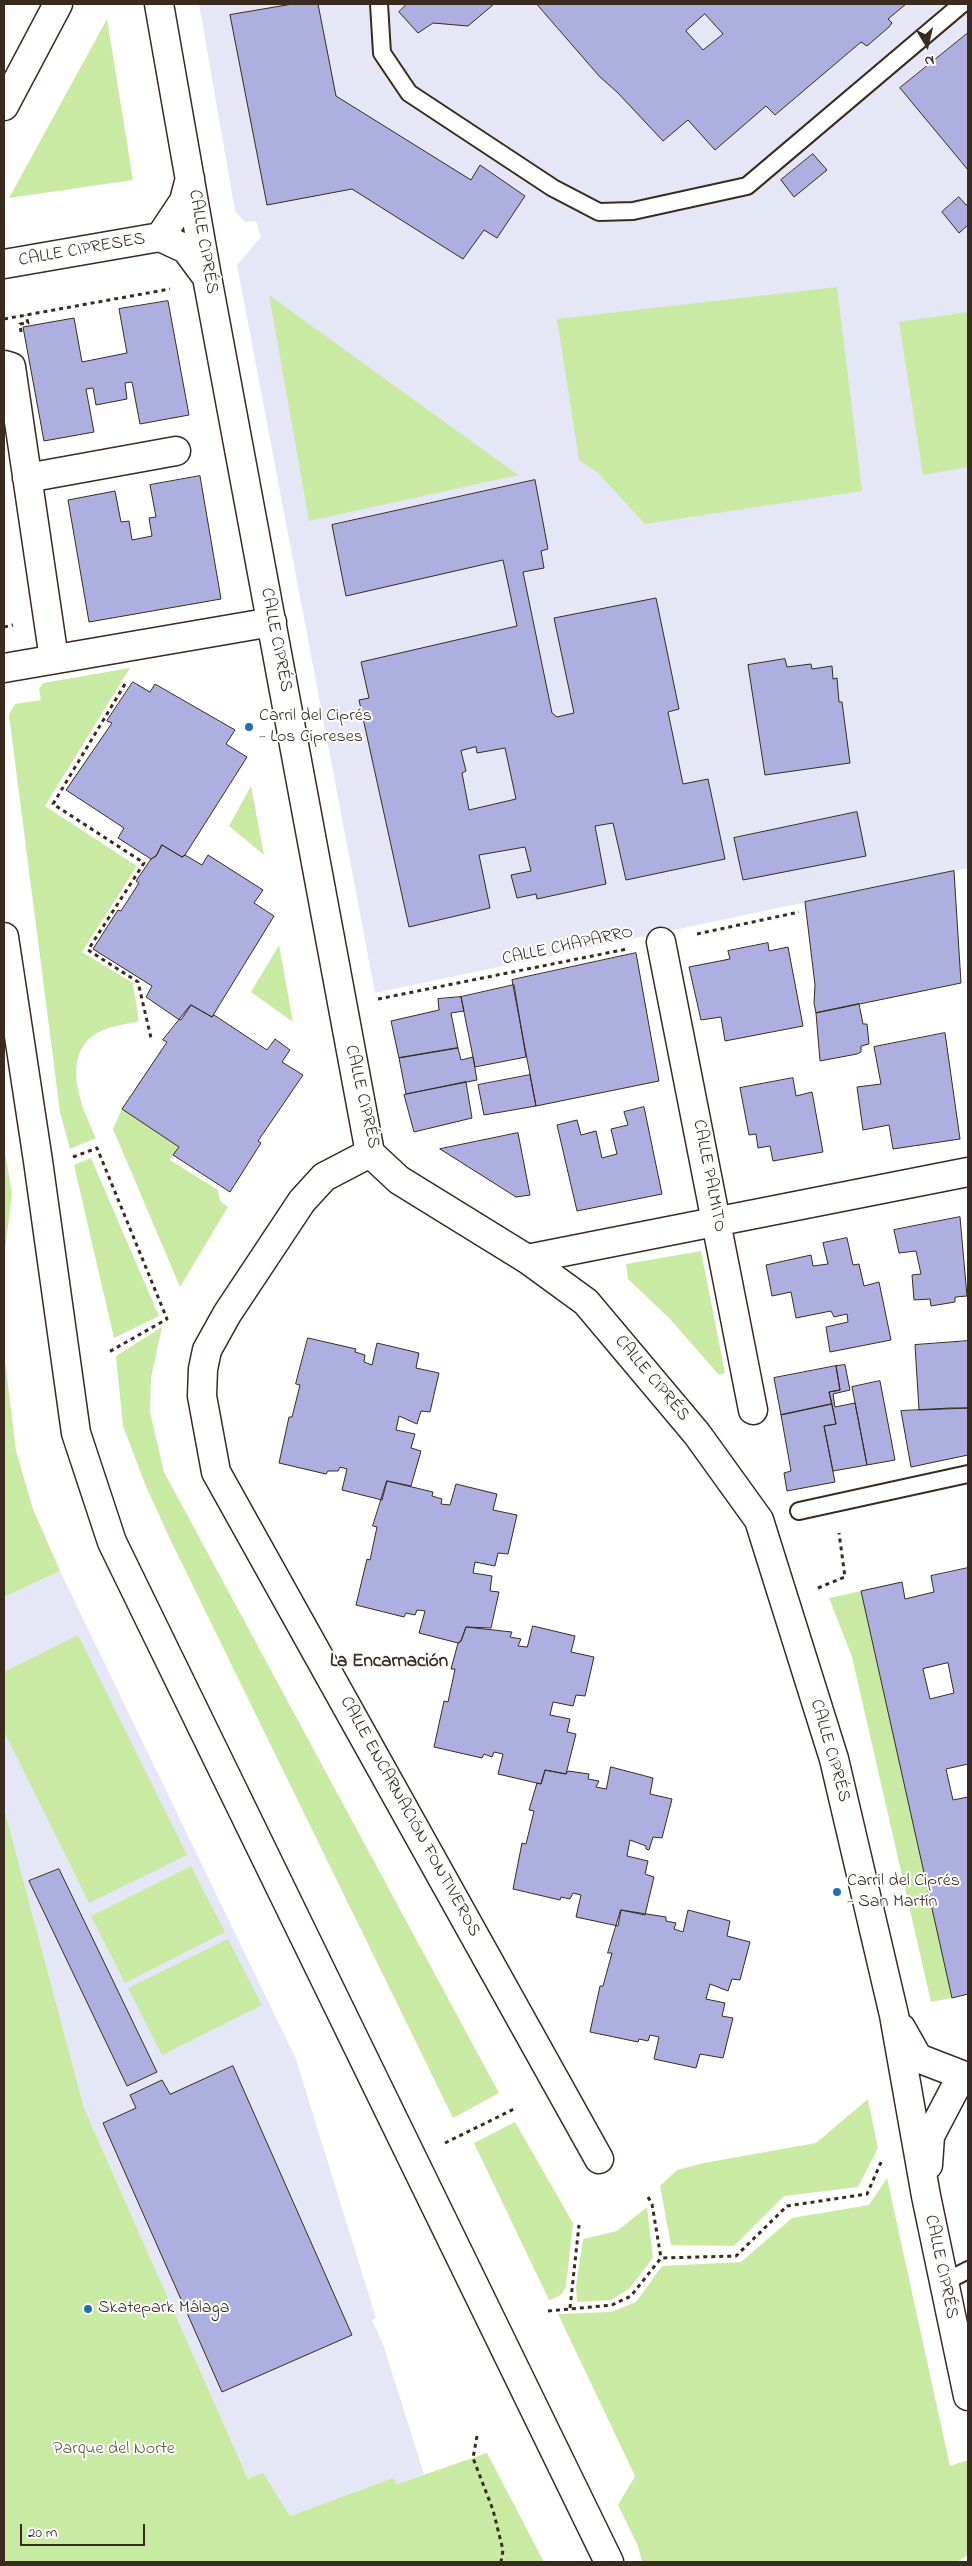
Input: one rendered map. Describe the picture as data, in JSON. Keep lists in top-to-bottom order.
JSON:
{
  "streets": {
    "street": [
      "CALLE CIPRÉS",
      "CALLE CIPRESES",
      "CALLE PALMITO",
      "CALLE ENCARNACIÓN FONTIVEROS"
    ],
    "path": ["CALLE CHAPARRO"]
  },
  "crossings": [
    ["CALLE CIPRÉS", "CALLE CIPRESES"],
    ["CALLE CIPRÉS", "CALLE CHAPARRO"],
    ["CALLE CIPRÉS", "CALLE ENCARNACIÓN FONTIVEROS"],
    ["CALLE CHAPARRO", "CALLE PALMITO"]
  ],
  "districts": ["La Encarnación"],
  "parks": ["Parque del Norte"],
  "places": ["Carril del Ciprés - Los Cipreses", "Carril del Ciprés - San Martín", "Skatepark Málaga"],
  "scale_bar": "20 m",
  "north": "bottom"
}
